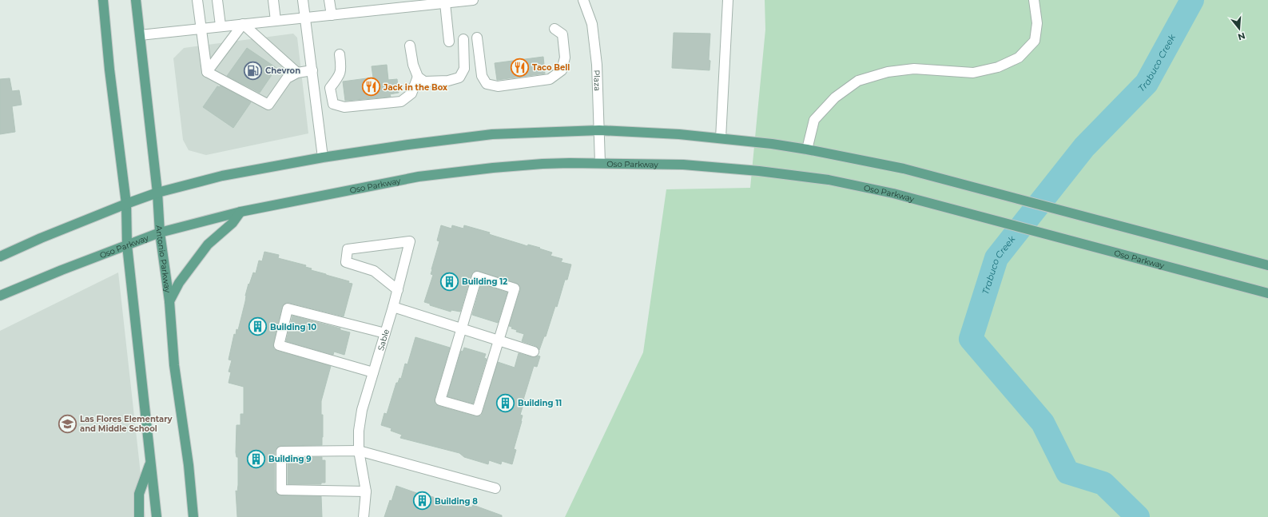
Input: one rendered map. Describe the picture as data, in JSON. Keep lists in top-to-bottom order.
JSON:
{
  "streets": {
    "main road": ["Oso Parkway", "Antonio Parkway"],
    "street": ["Plaza", "Sable"]
  },
  "crossings": [
    ["Plaza", "Oso Parkway"],
    ["Oso Parkway", "Antonio Parkway"]
  ],
  "water": ["Trabuco Creek"],
  "places": {
    "restaurant": ["Taco Bell", "Jack in the Box"],
    "fuel station": ["Chevron"],
    "building": [
      "Building 12",
      "Building 10",
      "Building 11",
      "Building 9",
      "Building 8"
    ],
    "school or university": ["Las Flores Elementary and Middle School"]
  },
  "north": "bottom"
}
